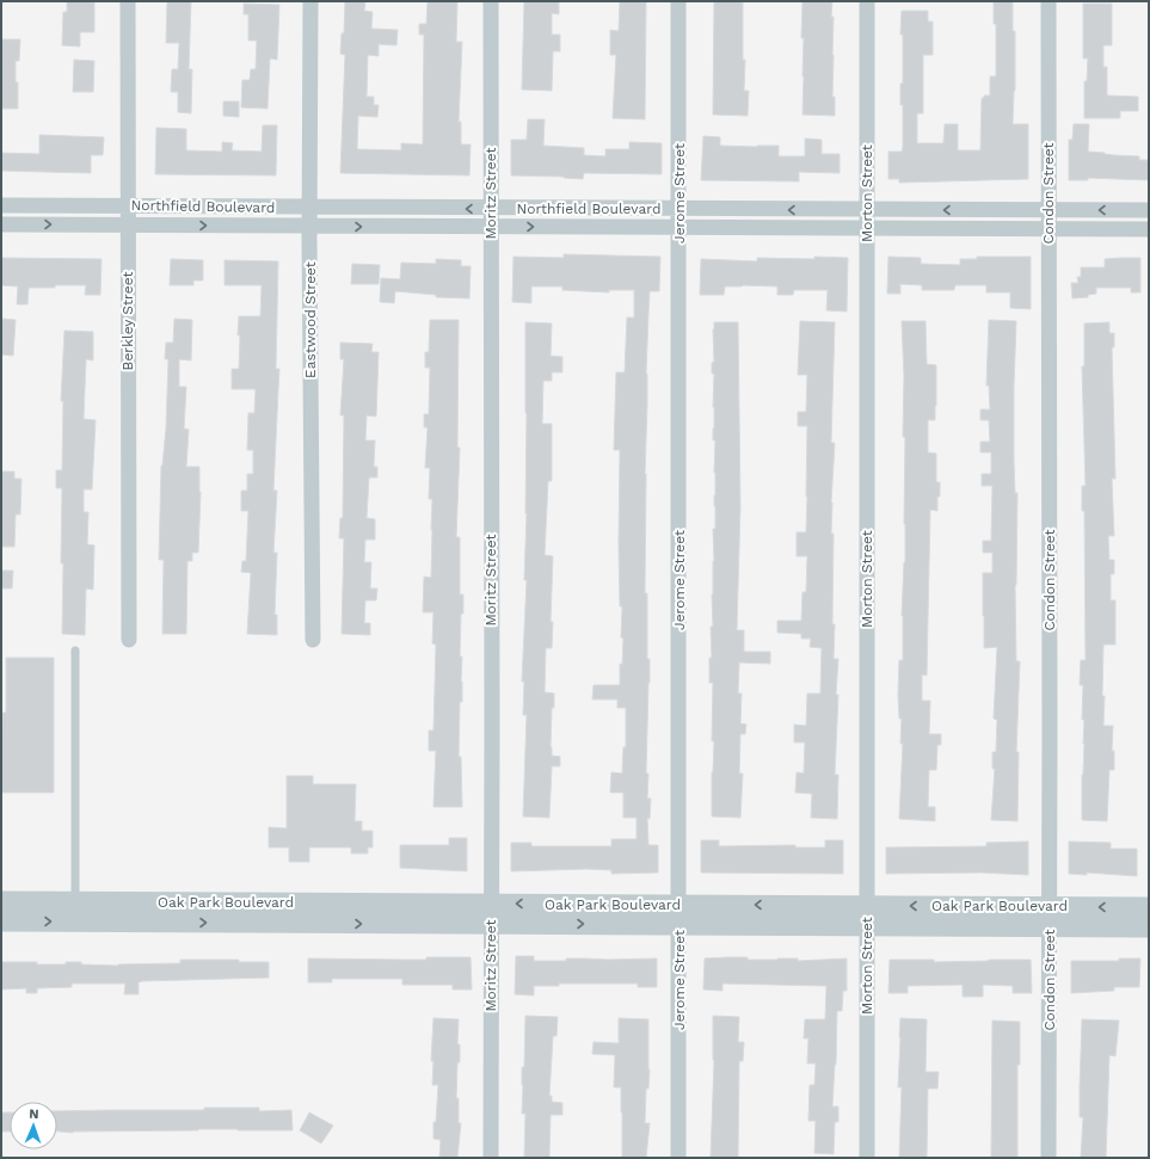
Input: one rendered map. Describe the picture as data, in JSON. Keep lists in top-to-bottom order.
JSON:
{
  "streets": {
    "street": [
      "Moritz Street",
      "Jerome Street",
      "Morton Street",
      "Condon Street",
      "Northfield Boulevard",
      "Eastwood Street",
      "Berkley Street",
      "Oak Park Boulevard"
    ]
  },
  "crossings": [
    ["Moritz Street", "Northfield Boulevard"],
    ["Moritz Street", "Oak Park Boulevard"],
    ["Jerome Street", "Northfield Boulevard"],
    ["Jerome Street", "Oak Park Boulevard"],
    ["Morton Street", "Northfield Boulevard"],
    ["Morton Street", "Oak Park Boulevard"],
    ["Condon Street", "Northfield Boulevard"],
    ["Condon Street", "Oak Park Boulevard"],
    ["Northfield Boulevard", "Eastwood Street"],
    ["Northfield Boulevard", "Berkley Street"]
  ],
  "north": "top"
}
